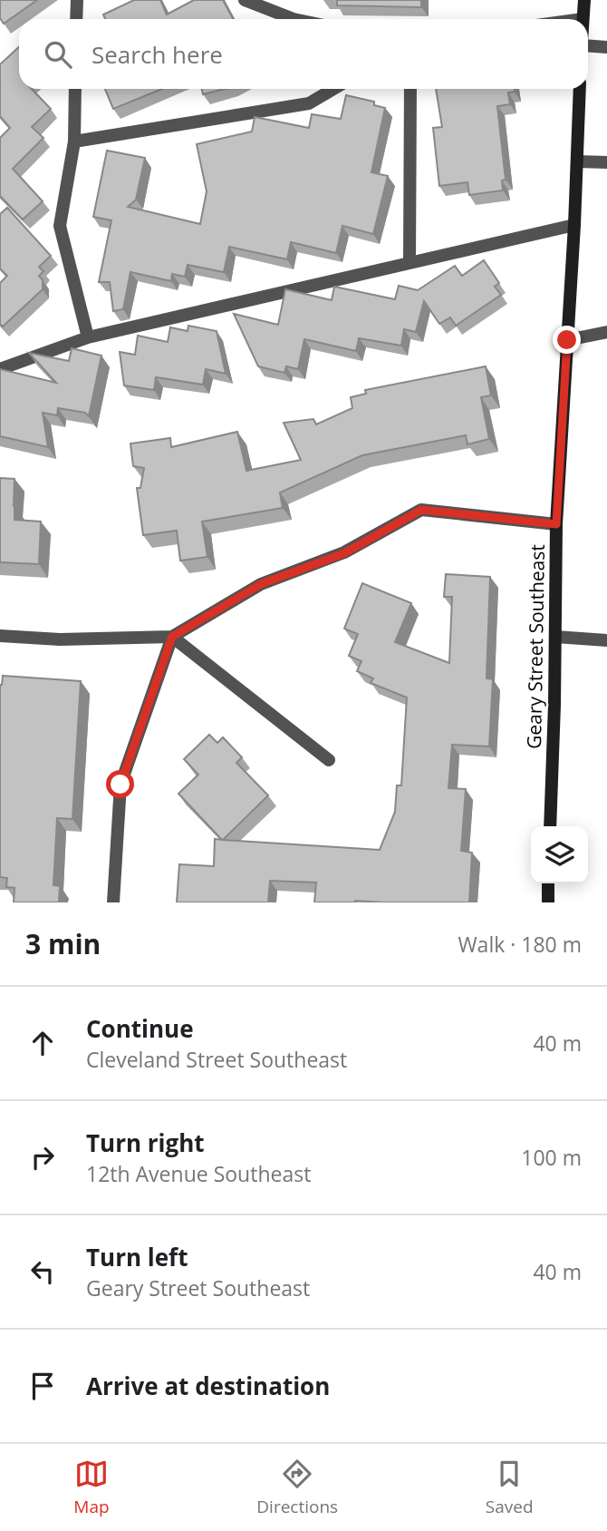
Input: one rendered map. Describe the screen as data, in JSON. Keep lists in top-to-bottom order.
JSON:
{
  "streets": {
    "main road": ["Geary Street Southeast"]
  },
  "page": {
    "search": "Search here",
    "heading": ["3 min", "Walk · 180 m"],
    "list": [
      ["Continue", "Cleveland Street Southeast", "40 m"],
      ["Turn right", "12th Avenue Southeast", "100 m"],
      ["Turn left", "Geary Street Southeast", "40 m"],
      "Arrive at destination"
    ],
    "nav": ["Map", "Directions", "Saved"]
  }
}
